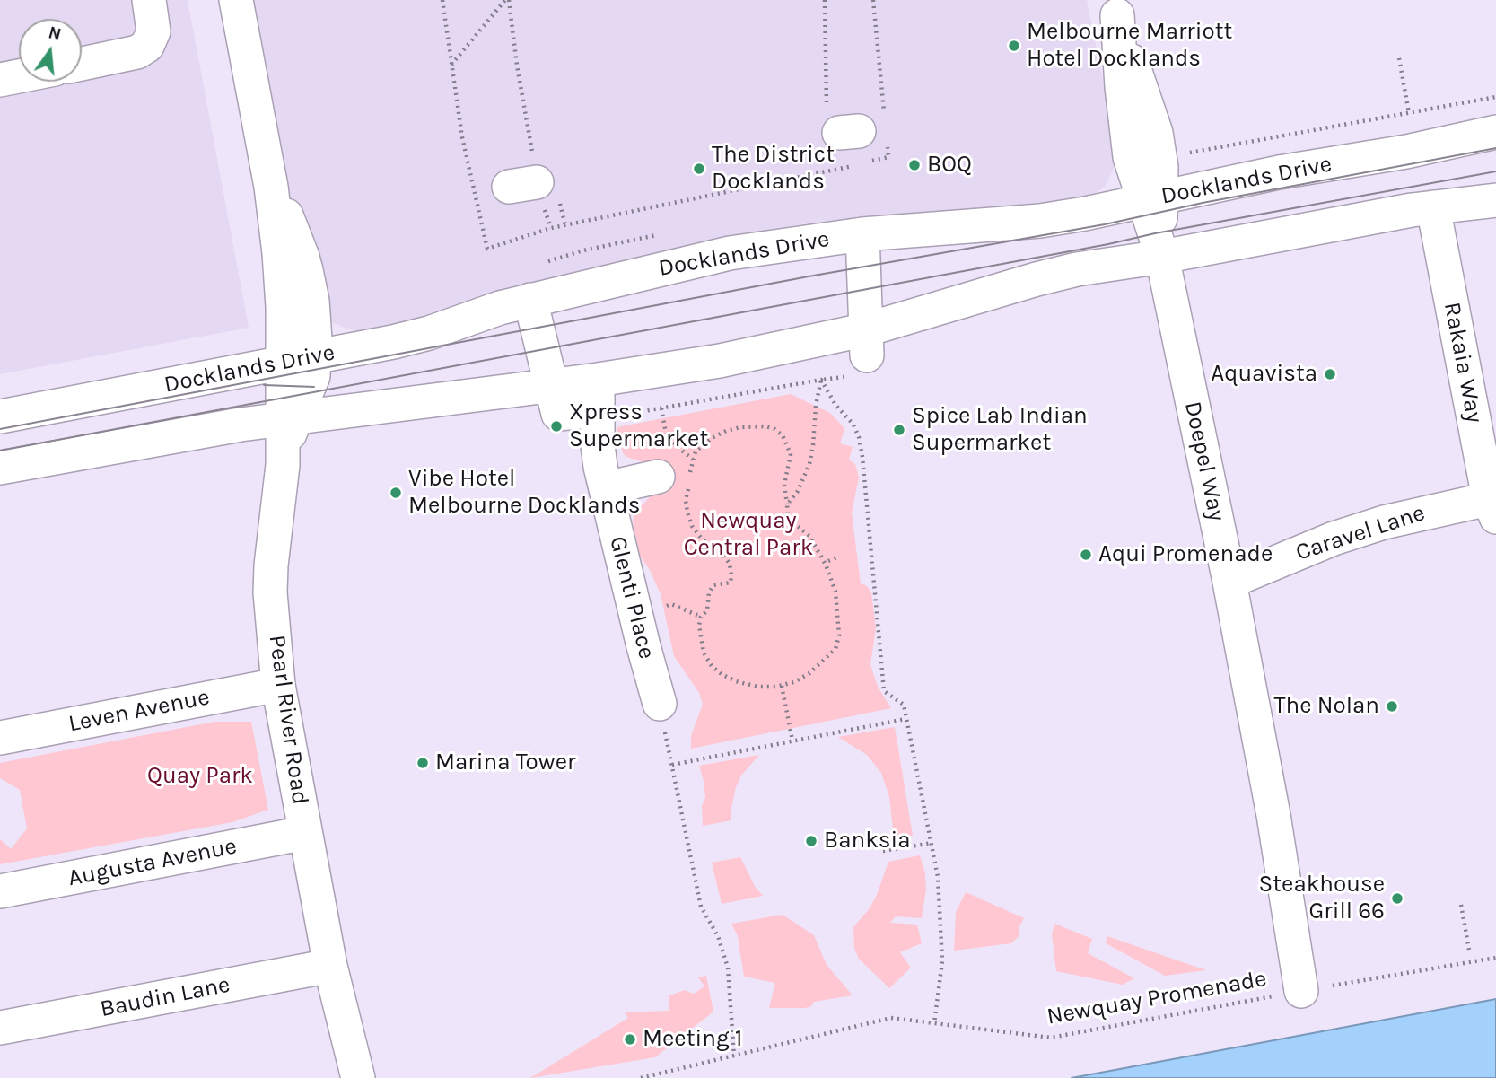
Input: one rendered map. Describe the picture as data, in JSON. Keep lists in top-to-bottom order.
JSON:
{
  "streets": {
    "street": [
      "Docklands Drive",
      "Rakaia Way",
      "Doepel Way",
      "Caravel Lane",
      "Glenti Place",
      "Leven Avenue",
      "Pearl River Road",
      "Augusta Avenue",
      "Baudin Lane"
    ],
    "path": ["Newquay Promenade"]
  },
  "crossings": [
    ["Docklands Drive", "Doepel Way"],
    ["Docklands Drive", "Pearl River Road"],
    ["Rakaia Way", "Caravel Lane"],
    ["Doepel Way", "Caravel Lane"],
    ["Doepel Way", "Newquay Promenade"],
    ["Leven Avenue", "Pearl River Road"],
    ["Pearl River Road", "Augusta Avenue"],
    ["Pearl River Road", "Baudin Lane"]
  ],
  "parks": ["Newquay Central Park", "Quay Park"],
  "places": [
    "Melbourne Marriott Hotel Docklands",
    "BOQ",
    "The District Docklands",
    "Aquavista",
    "Xpress Supermarket",
    "Spice Lab Indian Supermarket",
    "Vibe Hotel Melbourne Docklands",
    "Aqui Promenade",
    "The Nolan",
    "Marina Tower",
    "Banksia",
    "Steakhouse Grill 66",
    "Meeting 1"
  ],
  "north": "top"
}
